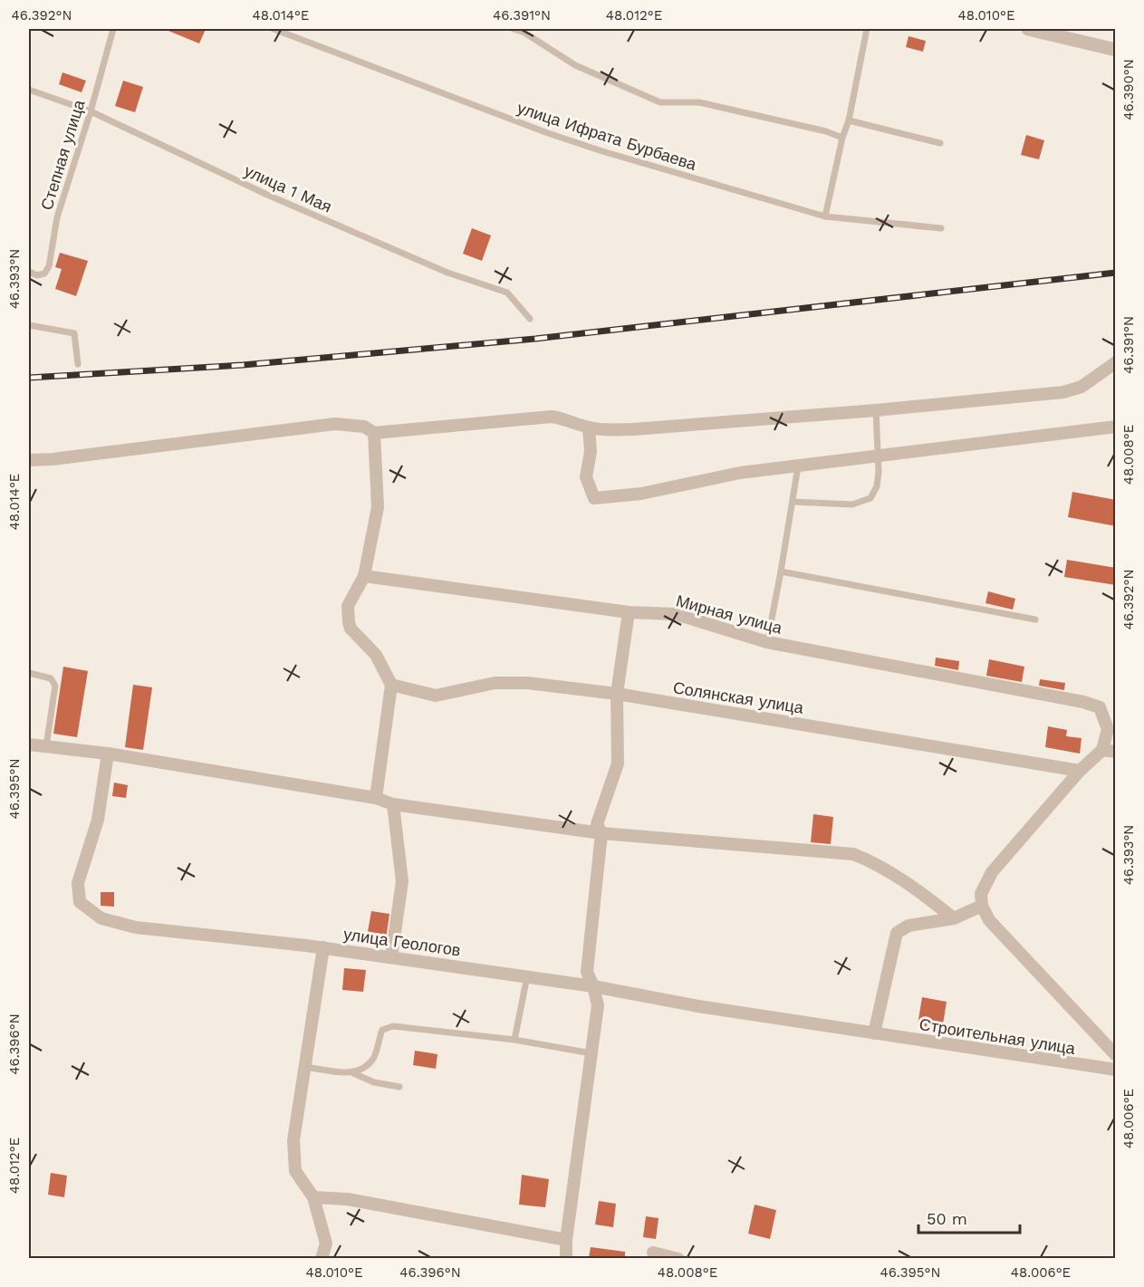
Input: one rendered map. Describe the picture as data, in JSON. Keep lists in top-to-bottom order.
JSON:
{
  "streets": {
    "street": [
      "Мирная улица",
      "Солянская улица",
      "улица Геологов",
      "Строительная улица"
    ],
    "lane": ["улица Ифрата Бурбаева", "Степная улица", "улица 1 Мая"]
  },
  "crossings": [
    ["Степная улица", "улица 1 Мая"],
    ["улица Геологов", "Строительная улица"]
  ],
  "scale_bar": "50 m",
  "coordinates": [
    "46.392°N",
    "48.014°E",
    "46.391°N",
    "48.012°E",
    "48.010°E",
    "46.390°N",
    "46.393°N",
    "48.008°E",
    "46.395°N",
    "46.396°N",
    "48.006°E"
  ]
}
